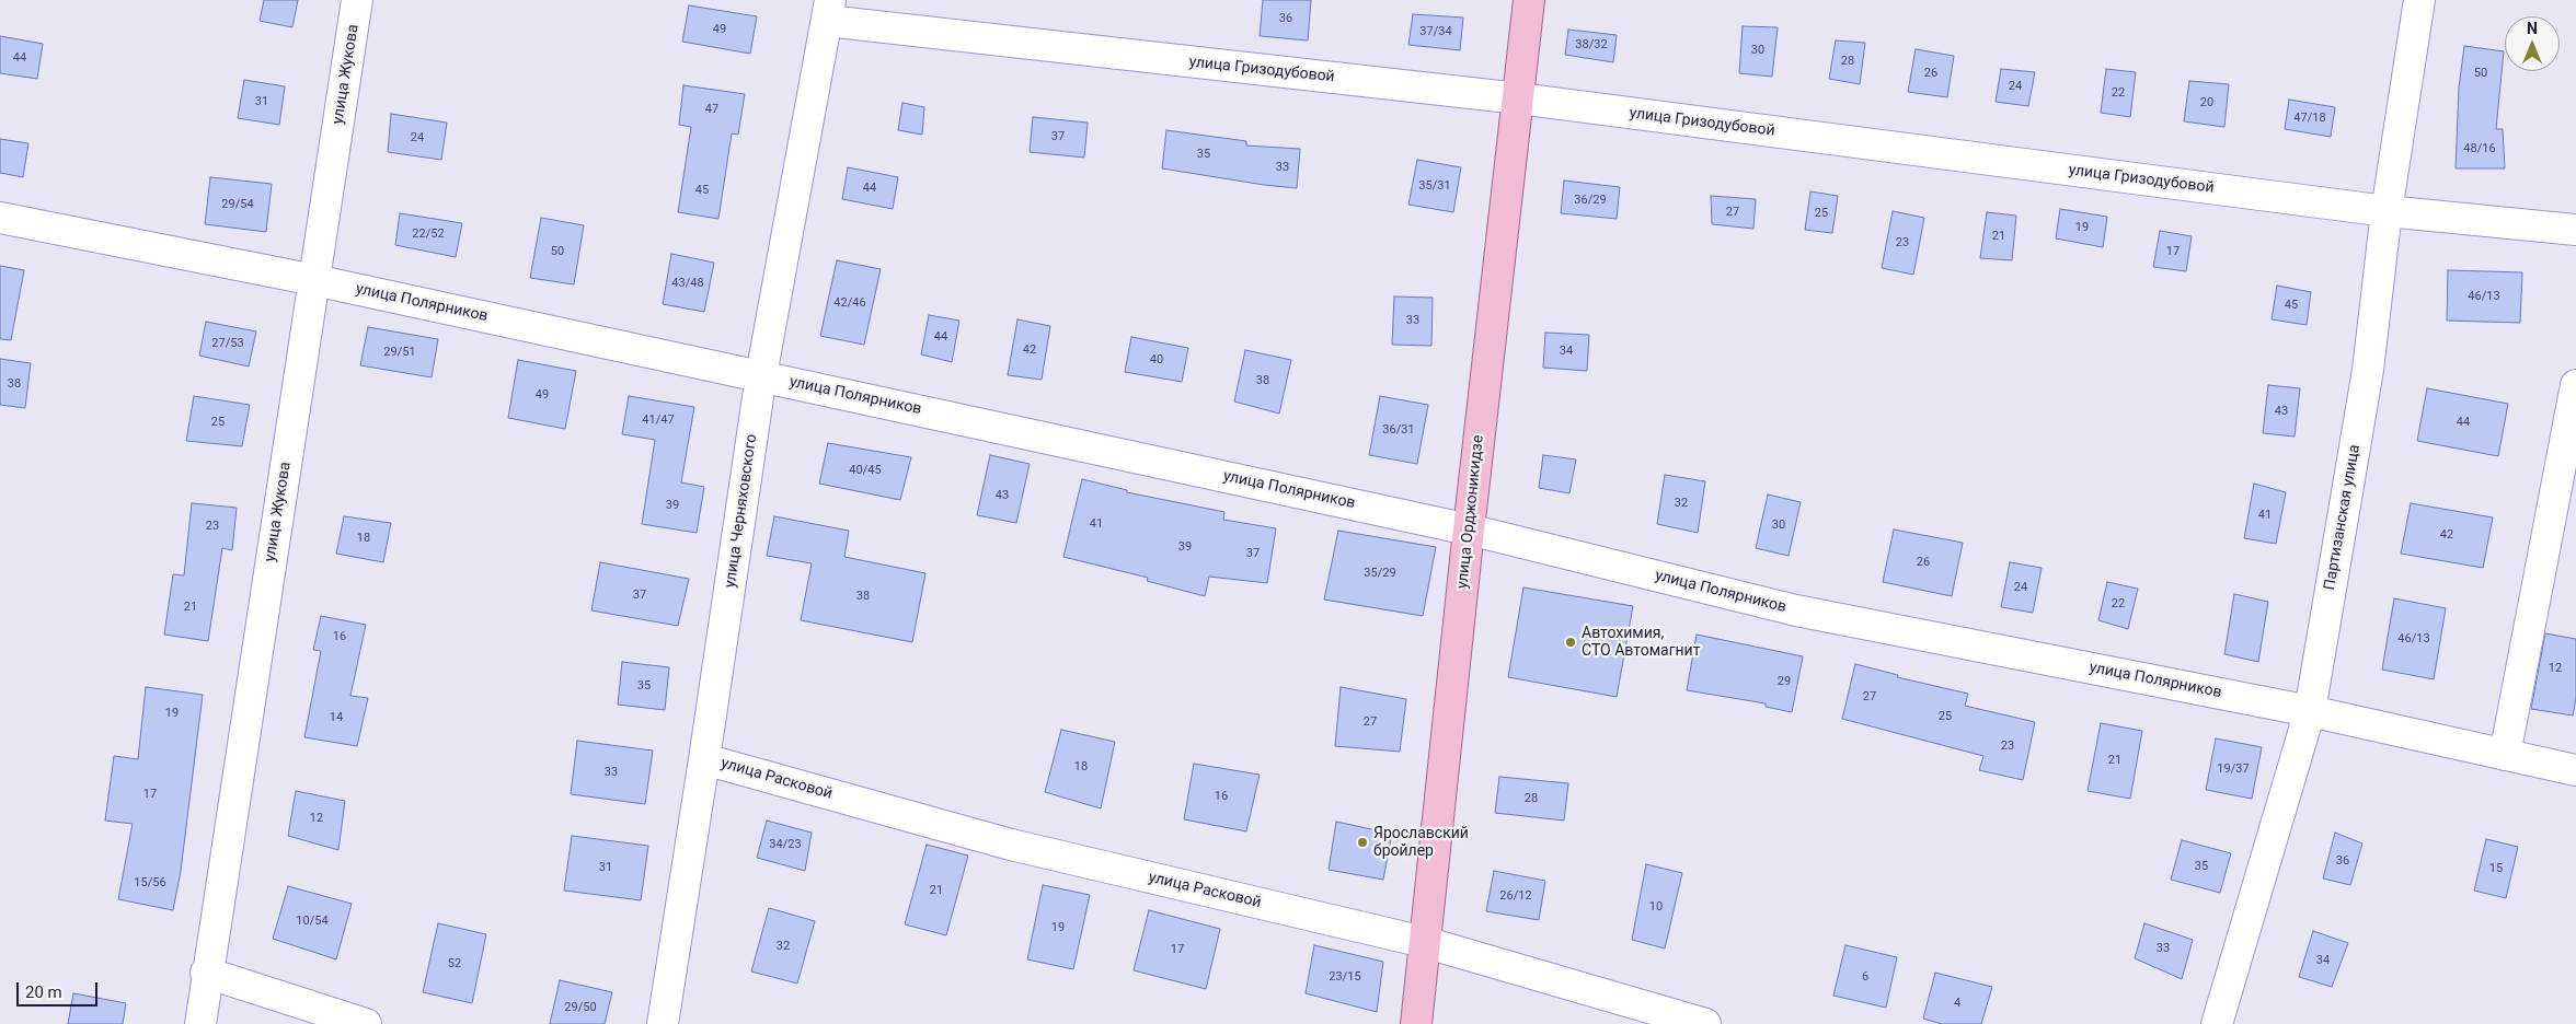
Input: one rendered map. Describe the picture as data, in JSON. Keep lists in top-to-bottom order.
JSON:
{
  "streets": {
    "main road": ["улица Орджоникидзе"],
    "street": [
      "улица Гризодубовой",
      "улица Жукова",
      "улица Полярников",
      "улица Черняховского",
      "Партизанская улица",
      "улица Расковой"
    ]
  },
  "crossings": [
    ["улица Гризодубовой", "улица Черняховского"],
    ["улица Гризодубовой", "улица Орджоникидзе"],
    ["улица Гризодубовой", "Партизанская улица"],
    ["улица Жукова", "улица Полярников"],
    ["улица Полярников", "улица Черняховского"],
    ["улица Полярников", "улица Орджоникидзе"],
    ["улица Полярников", "Партизанская улица"],
    ["улица Черняховского", "улица Расковой"],
    ["улица Орджоникидзе", "улица Расковой"]
  ],
  "places": ["Автохимия, СТО Автомагнит", "Ярославский бройлер"],
  "house_numbers": [
    "36",
    "49",
    "37/34",
    "38/32",
    "30",
    "44",
    "28",
    "26",
    "50",
    "24",
    "22",
    "31",
    "20",
    "47",
    "47/18",
    "37",
    "24",
    "48/16",
    "35",
    "33",
    "35/31",
    "44",
    "45",
    "36/29",
    "29/54",
    "27",
    "25",
    "19",
    "22/52",
    "21",
    "23",
    "50",
    "17",
    "43/48",
    "46/13",
    "42/46",
    "45",
    "33",
    "44",
    "27/53",
    "42",
    "34",
    "29/51",
    "40",
    "38",
    "38",
    "49",
    "43",
    "41/47",
    "25",
    "44",
    "36/31",
    "40/45",
    "43",
    "32",
    "39",
    "41",
    "41",
    "30",
    "23",
    "42",
    "18",
    "39",
    "37",
    "26",
    "35/29",
    "24",
    "37",
    "38",
    "22",
    "21",
    "16",
    "46/13",
    "12",
    "29",
    "35",
    "27",
    "19",
    "25",
    "14",
    "27",
    "23",
    "21",
    "18",
    "19/37",
    "33",
    "17",
    "16",
    "28",
    "12",
    "34/23",
    "36",
    "35",
    "31",
    "15",
    "15/56",
    "21",
    "26/12",
    "10",
    "10/54",
    "19",
    "32",
    "33",
    "17",
    "34",
    "52",
    "23/15",
    "6",
    "4",
    "29/50"
  ],
  "scale_bar": "20 m",
  "north": "top"
}
